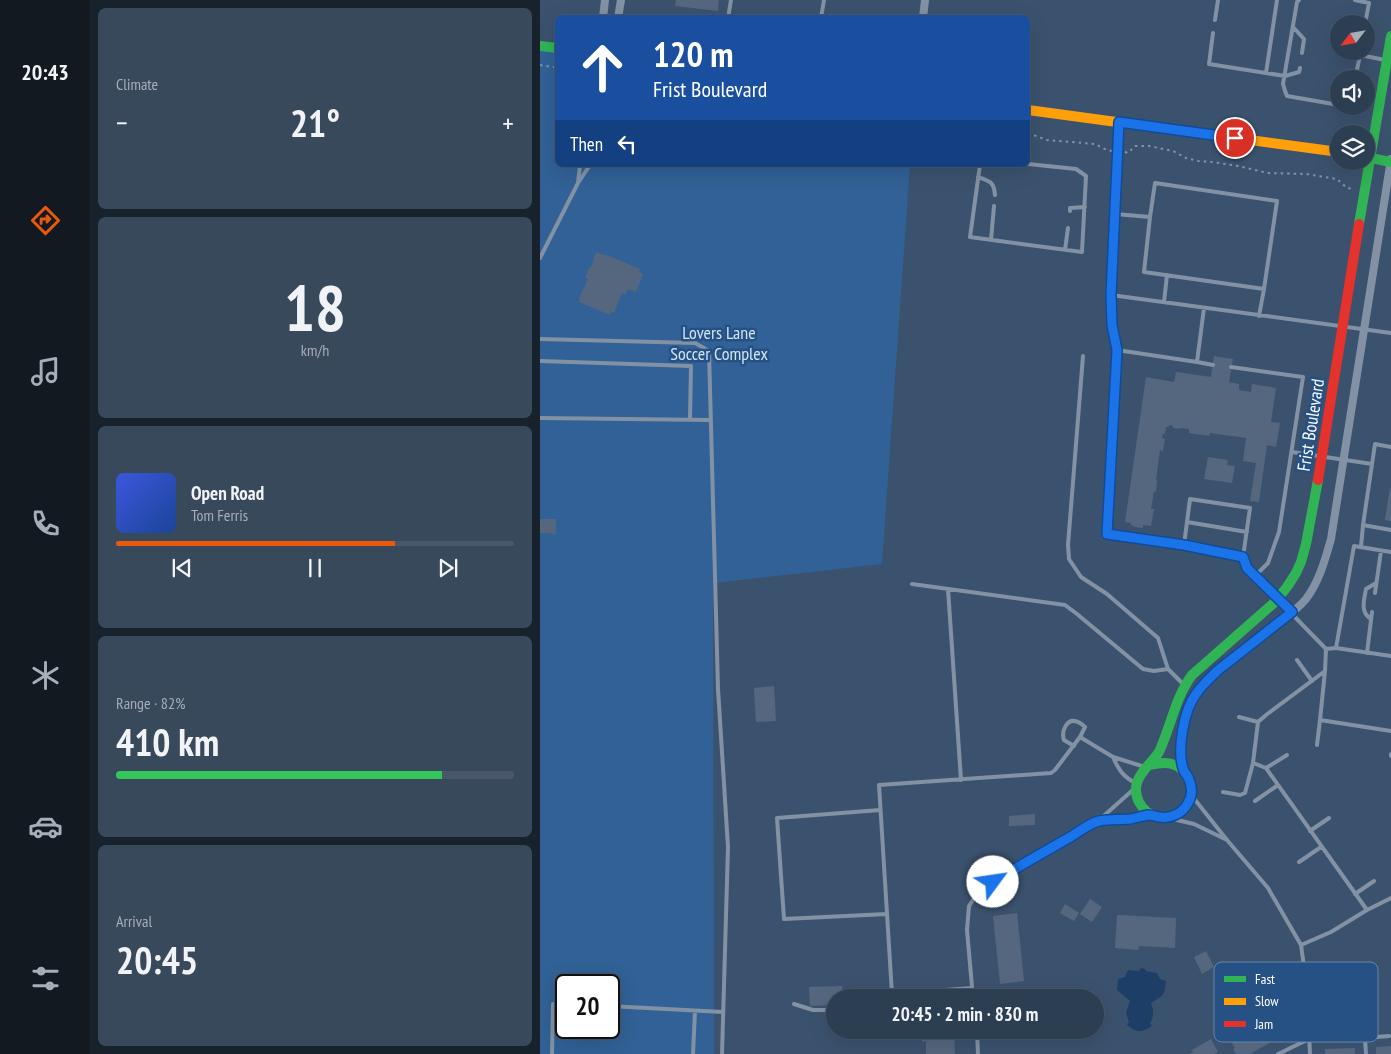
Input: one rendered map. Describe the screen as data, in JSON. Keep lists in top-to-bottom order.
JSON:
{
  "streets": {
    "street": ["Frist Boulevard"]
  },
  "parks": ["Lovers Lane Soccer Complex"],
  "legend": ["Fast", "Slow", "Jam"],
  "north": "bottom left",
  "page": {
    "tabs": "20:43",
    "tile": [
      "Climate",
      ["18", "km/h"],
      ["Range · 82%", "410 km"],
      ["Arrival", "20:45"]
    ],
    "turn": ["120 m", "Frist Boulevard"],
    "heat": ["−", "21°", "+"],
    "then": "Then",
    "song": ["Open Road", "Tom Ferris"],
    "limit": "20",
    "trip": "20:45 · 2 min · 830 m"
  }
}
